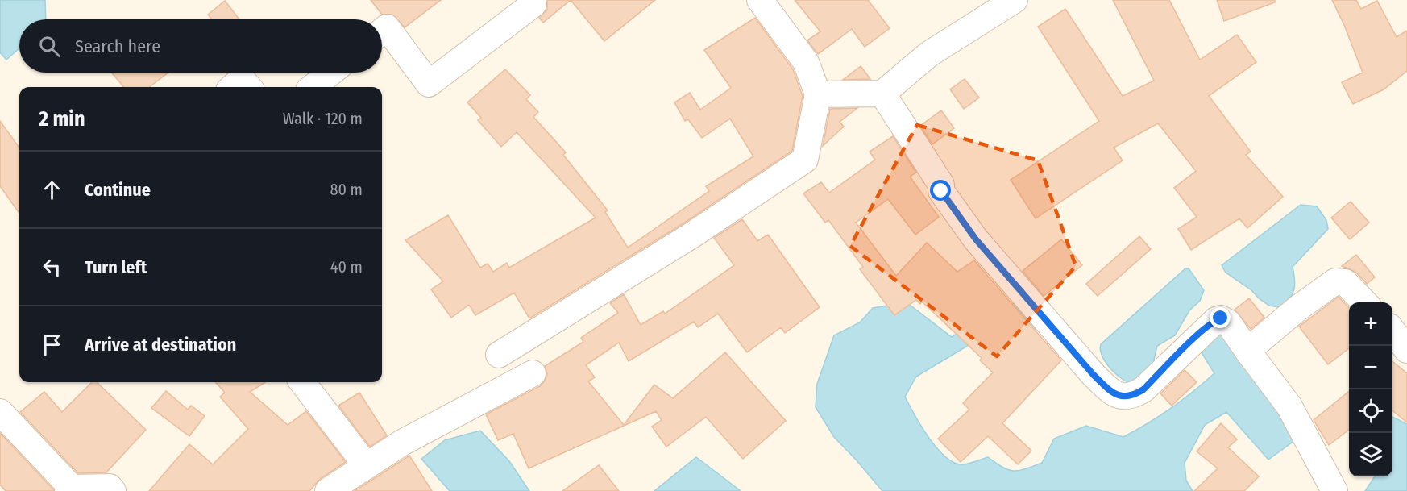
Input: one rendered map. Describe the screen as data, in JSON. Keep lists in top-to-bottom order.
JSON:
{
  "page": {
    "search": "Search here",
    "heading": ["2 min", "Walk · 120 m"],
    "list": [
      ["Continue", "80 m"],
      ["Turn left", "40 m"],
      "Arrive at destination"
    ],
    "map_buttons": ["+", "−"]
  }
}
